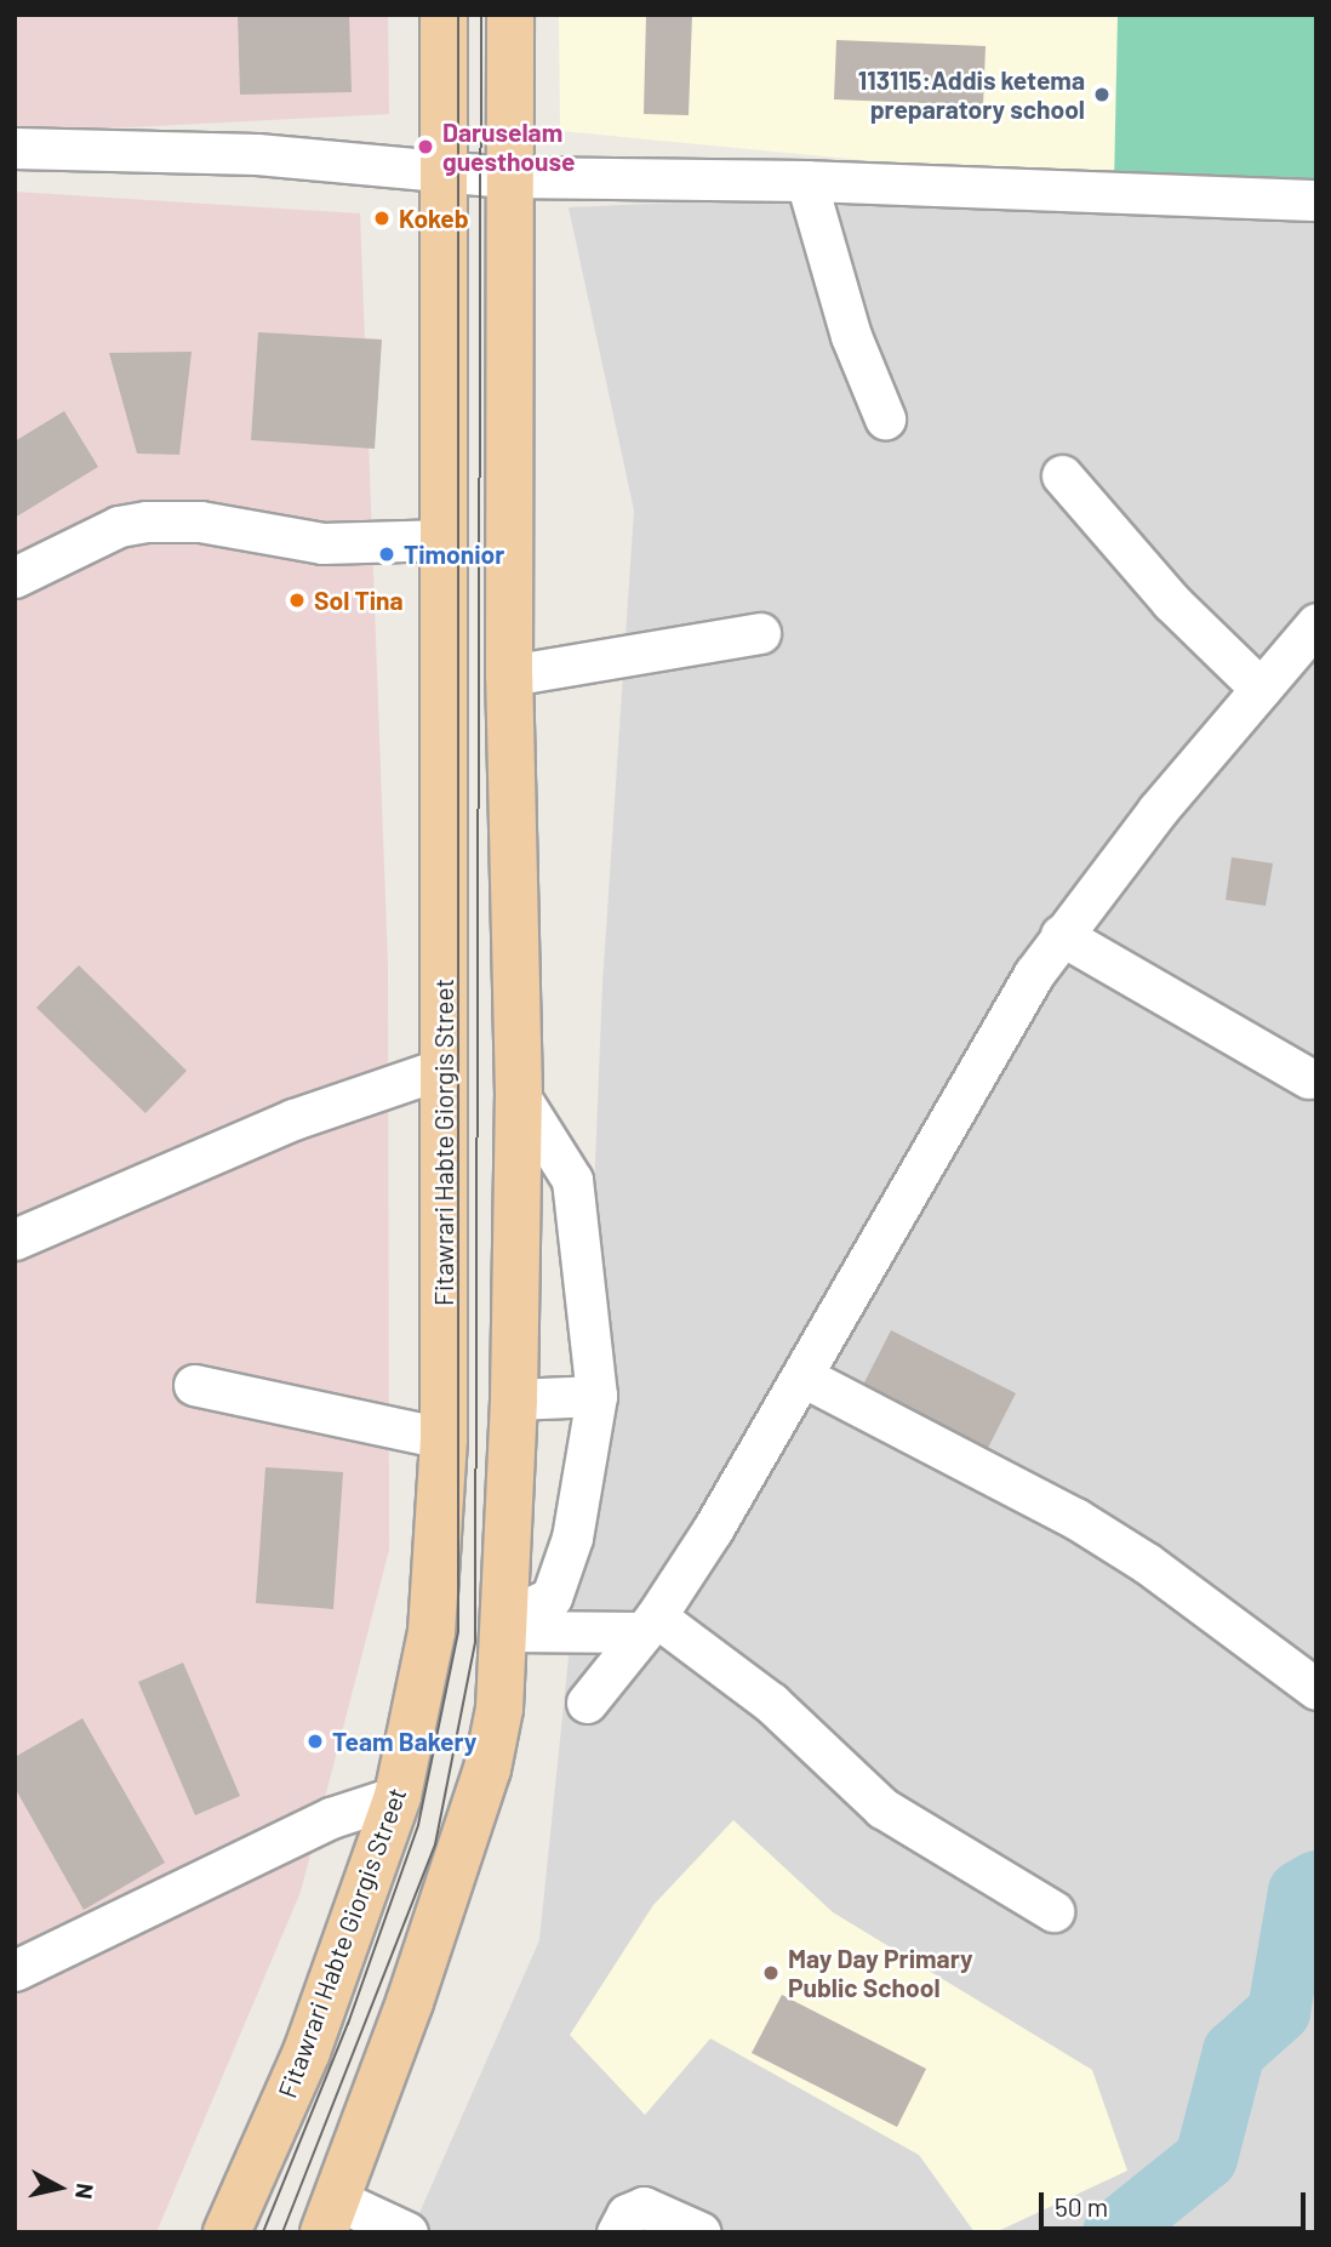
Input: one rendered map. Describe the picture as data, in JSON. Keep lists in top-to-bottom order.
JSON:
{
  "streets": {
    "main road": ["Fitawrari Habte Giorgis Street"]
  },
  "places": [
    "113115:Addis ketema preparatory school",
    "Daruselam guesthouse",
    "Kokeb",
    "Timonior",
    "Sol Tina",
    "Team Bakery",
    "May Day Primary Public School"
  ],
  "scale_bar": "50 m",
  "north": "right"
}
